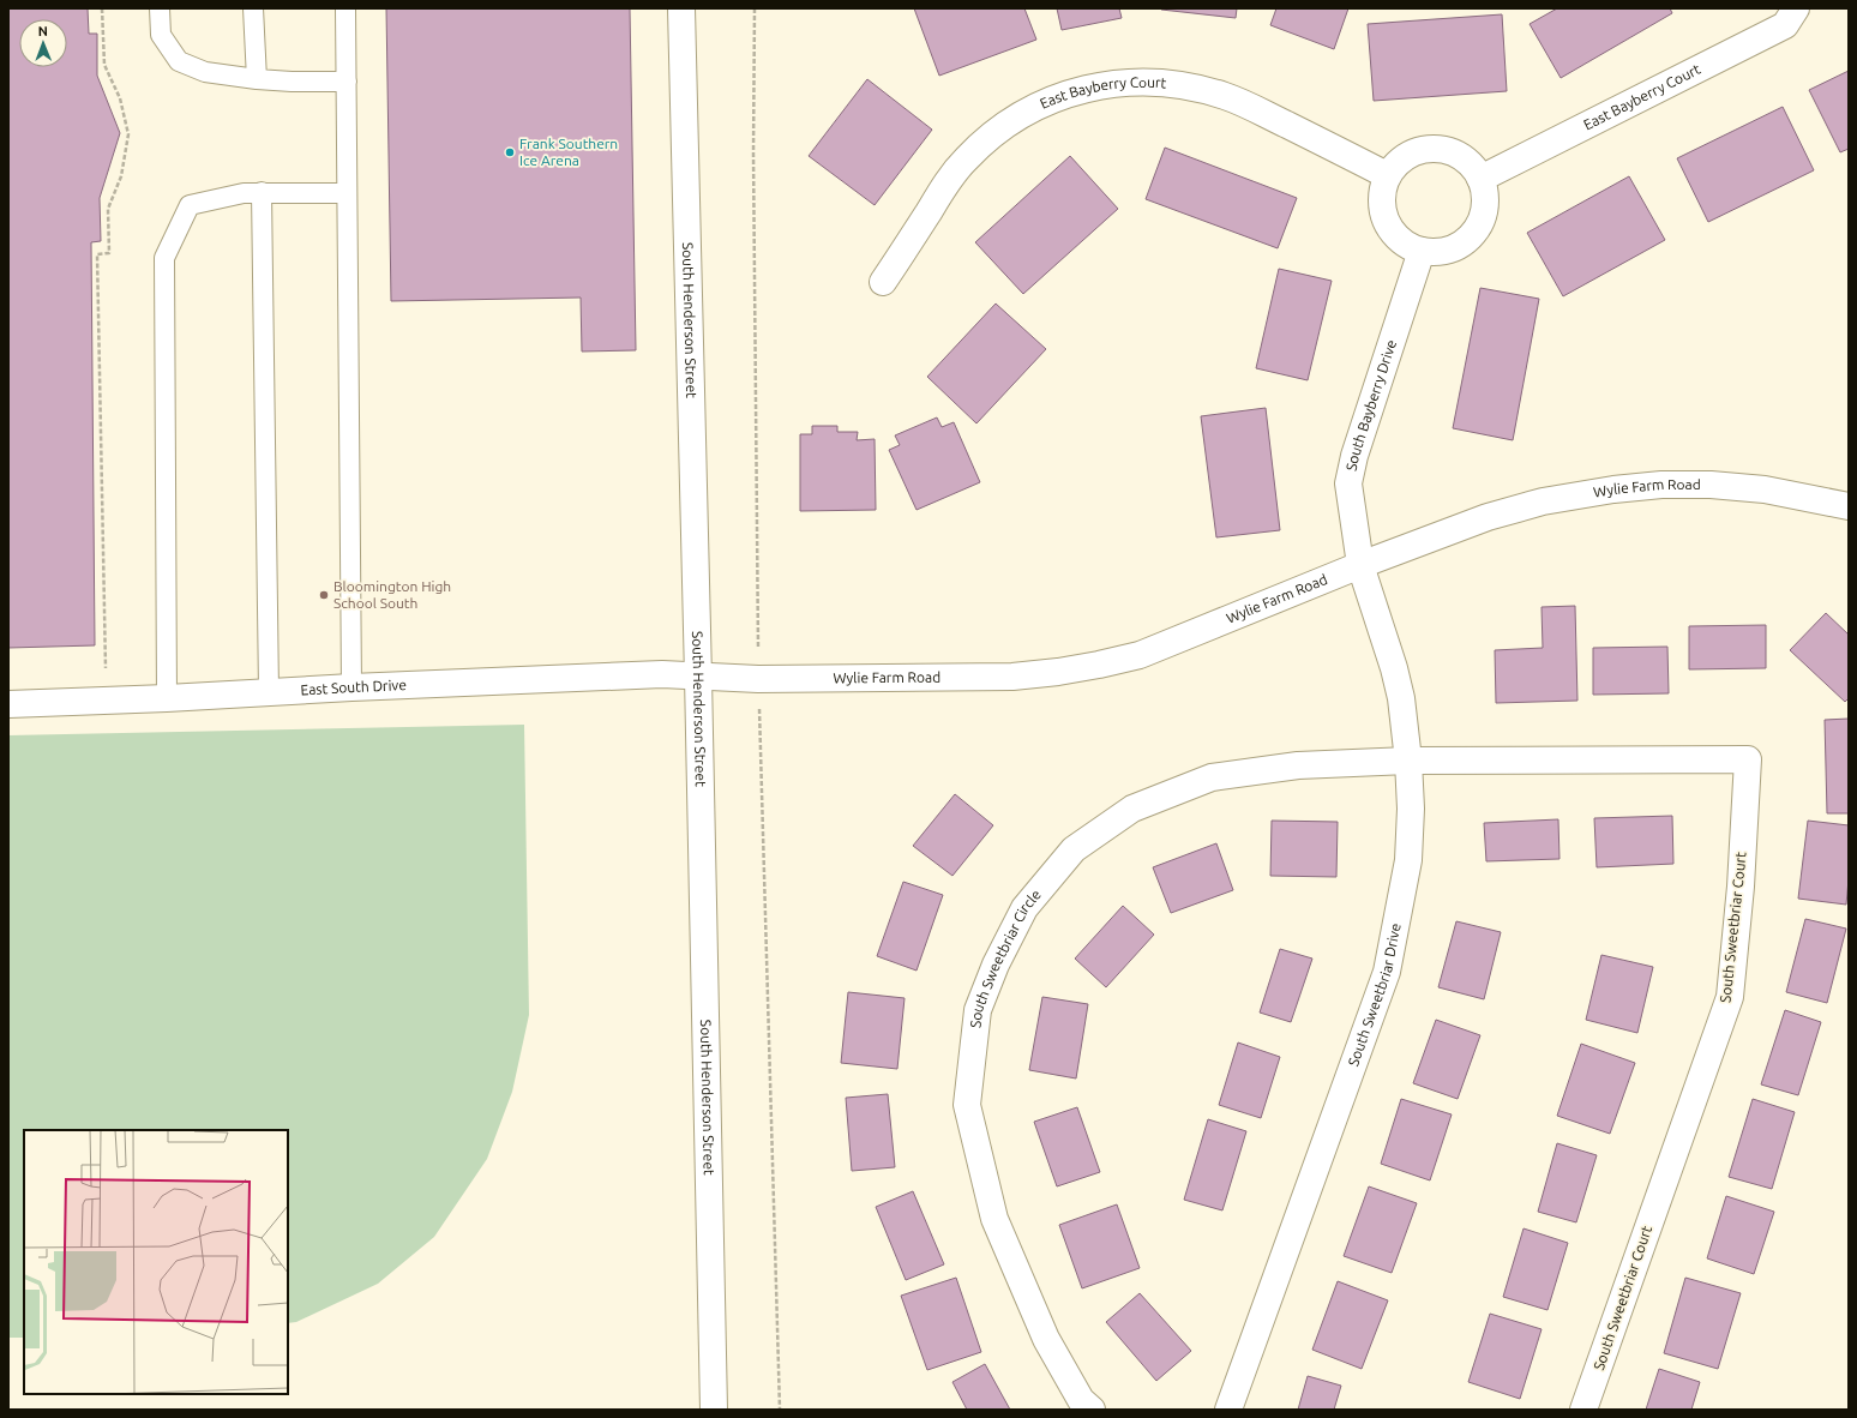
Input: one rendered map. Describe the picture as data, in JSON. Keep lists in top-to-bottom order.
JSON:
{
  "streets": {
    "street": [
      "East Bayberry Court",
      "South Henderson Street",
      "South Bayberry Drive",
      "Wylie Farm Road",
      "East South Drive",
      "South Sweetbriar Court",
      "South Sweetbriar Circle",
      "South Sweetbriar Drive"
    ]
  },
  "crossings": [
    ["East Bayberry Court", "South Bayberry Drive"],
    ["South Henderson Street", "Wylie Farm Road"],
    ["South Henderson Street", "East South Drive"],
    ["South Bayberry Drive", "Wylie Farm Road"],
    ["South Bayberry Drive", "South Sweetbriar Drive"],
    ["Wylie Farm Road", "East South Drive"],
    ["Wylie Farm Road", "South Sweetbriar Drive"],
    ["South Sweetbriar Court", "South Sweetbriar Circle"],
    ["South Sweetbriar Court", "South Sweetbriar Drive"],
    ["South Sweetbriar Circle", "South Sweetbriar Drive"]
  ],
  "places": ["Frank Southern Ice Arena", "Bloomington High School South"],
  "north": "top"
}
